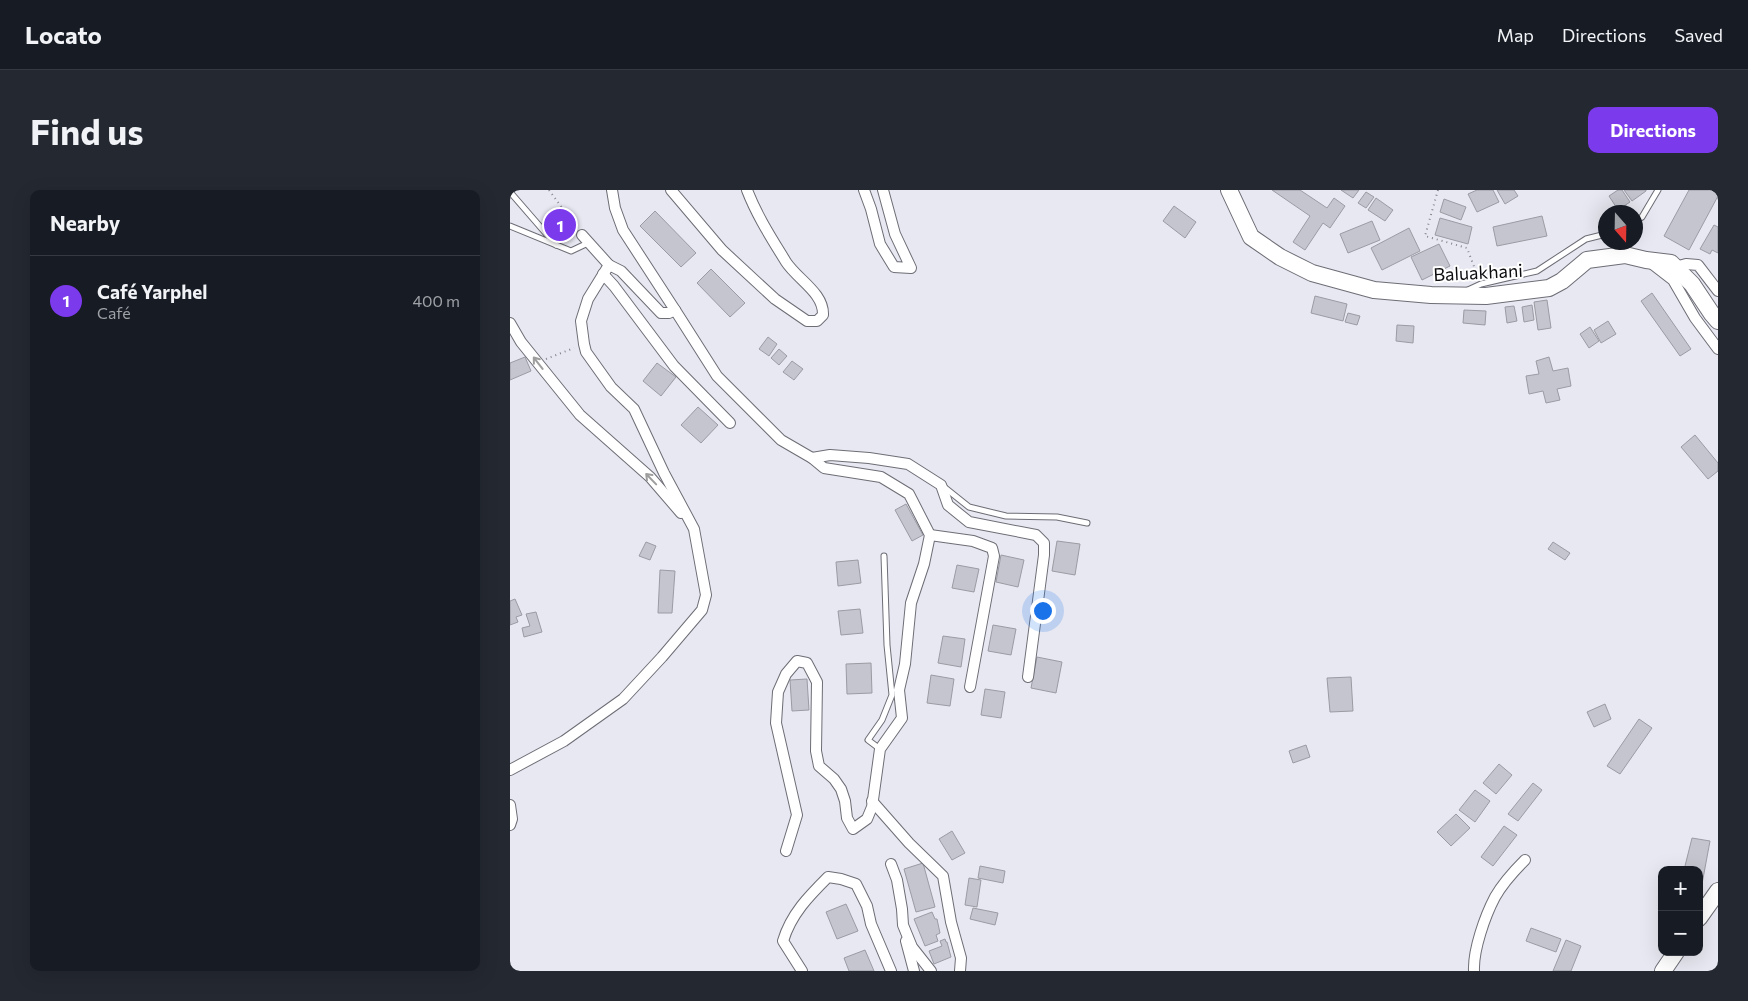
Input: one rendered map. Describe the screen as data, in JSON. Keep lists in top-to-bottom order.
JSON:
{
  "streets": {
    "main road": ["Baluakhani"]
  },
  "north": "bottom",
  "page": {
    "header": "Locato",
    "nav": ["Map", "Directions", "Saved"],
    "buttons": "Directions",
    "title": "Find us",
    "heading": "Nearby",
    "pins": "1",
    "list": [
      {
        "mark": "1",
        "name": "Café Yarphel",
        "note": "Café",
        "value": "400 m"
      }
    ],
    "map_buttons": ["+", "−"]
  }
}
